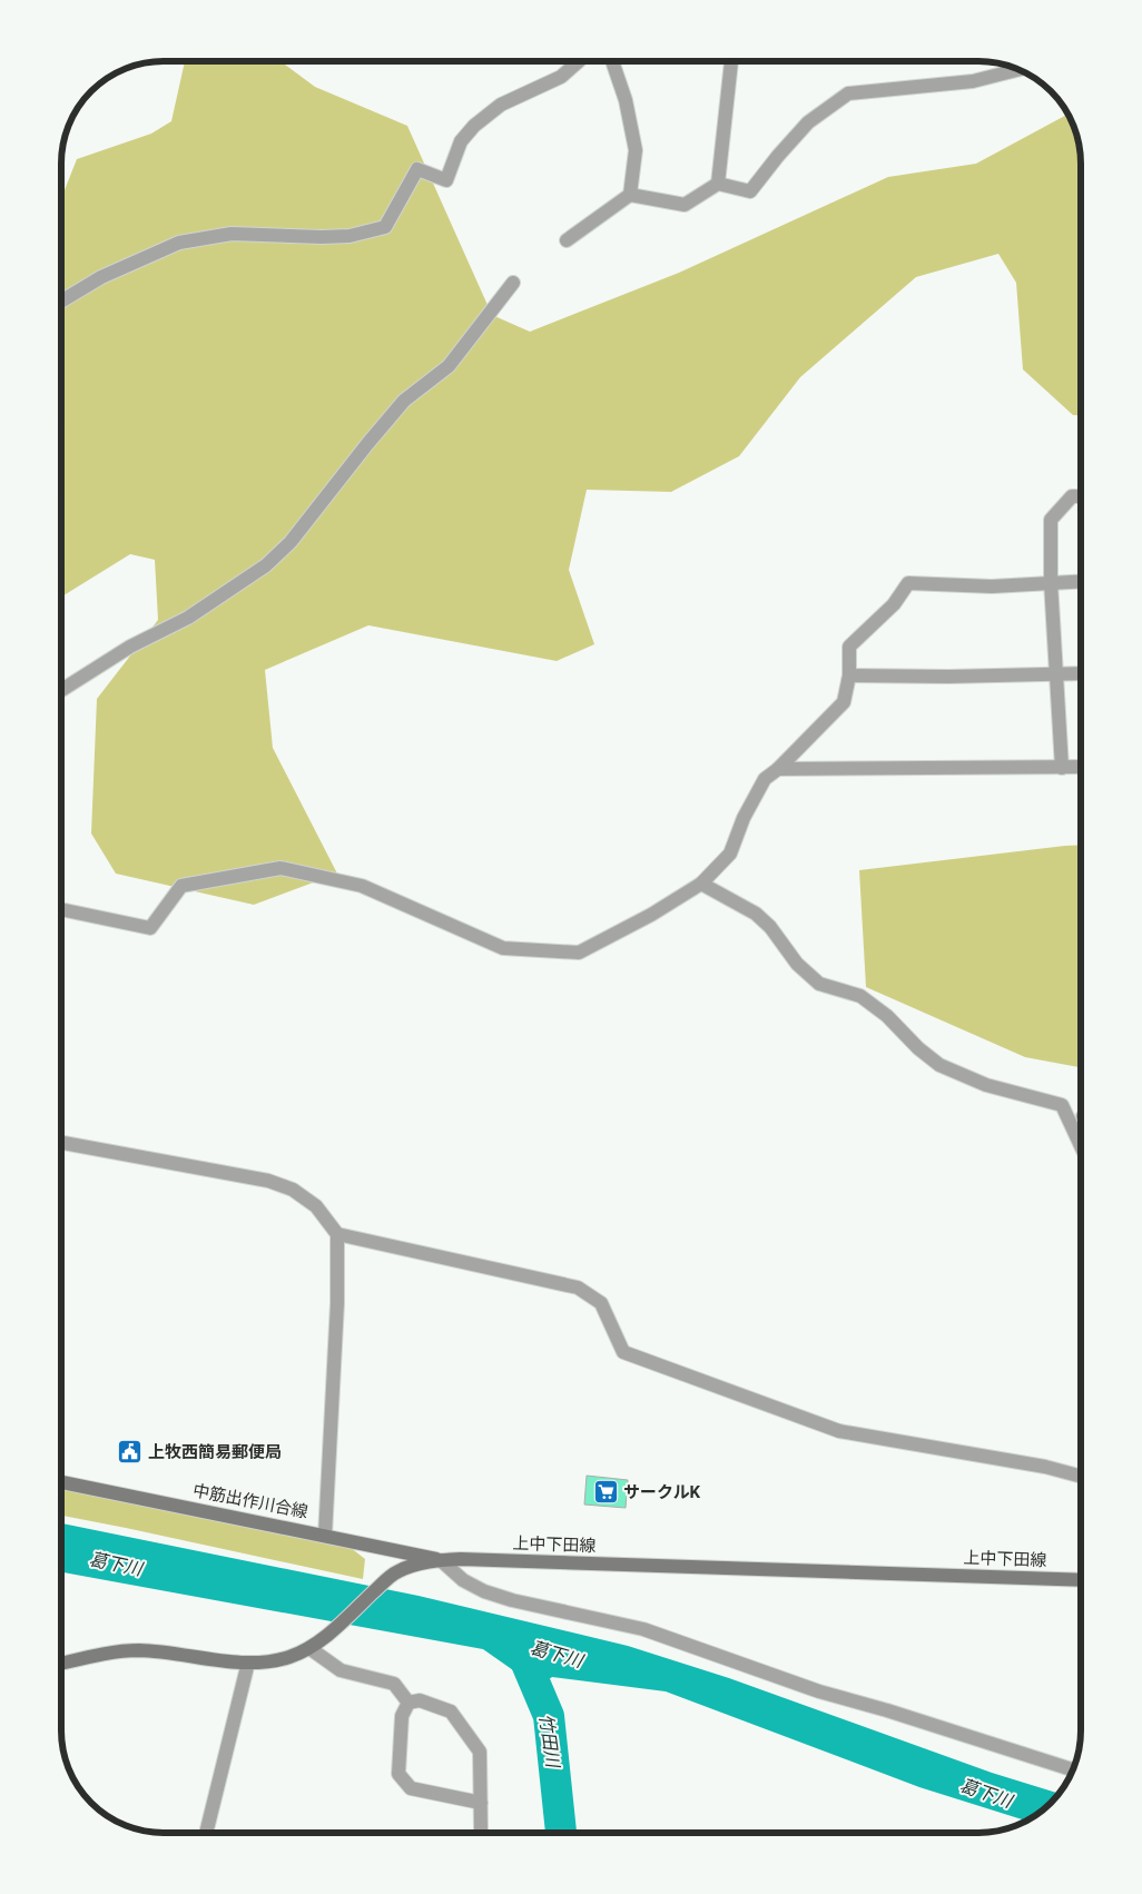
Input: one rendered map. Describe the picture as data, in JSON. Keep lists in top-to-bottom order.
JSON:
{
  "streets": {
    "main road": ["中筋出作川合線", "上中下田線"]
  },
  "crossings": [
    ["中筋出作川合線", "上中下田線"]
  ],
  "water": ["葛下川", "竹田川"],
  "places": {
    "public building": ["上牧西簡易郵便局"],
    "supermarket": ["サークルK"]
  }
}
